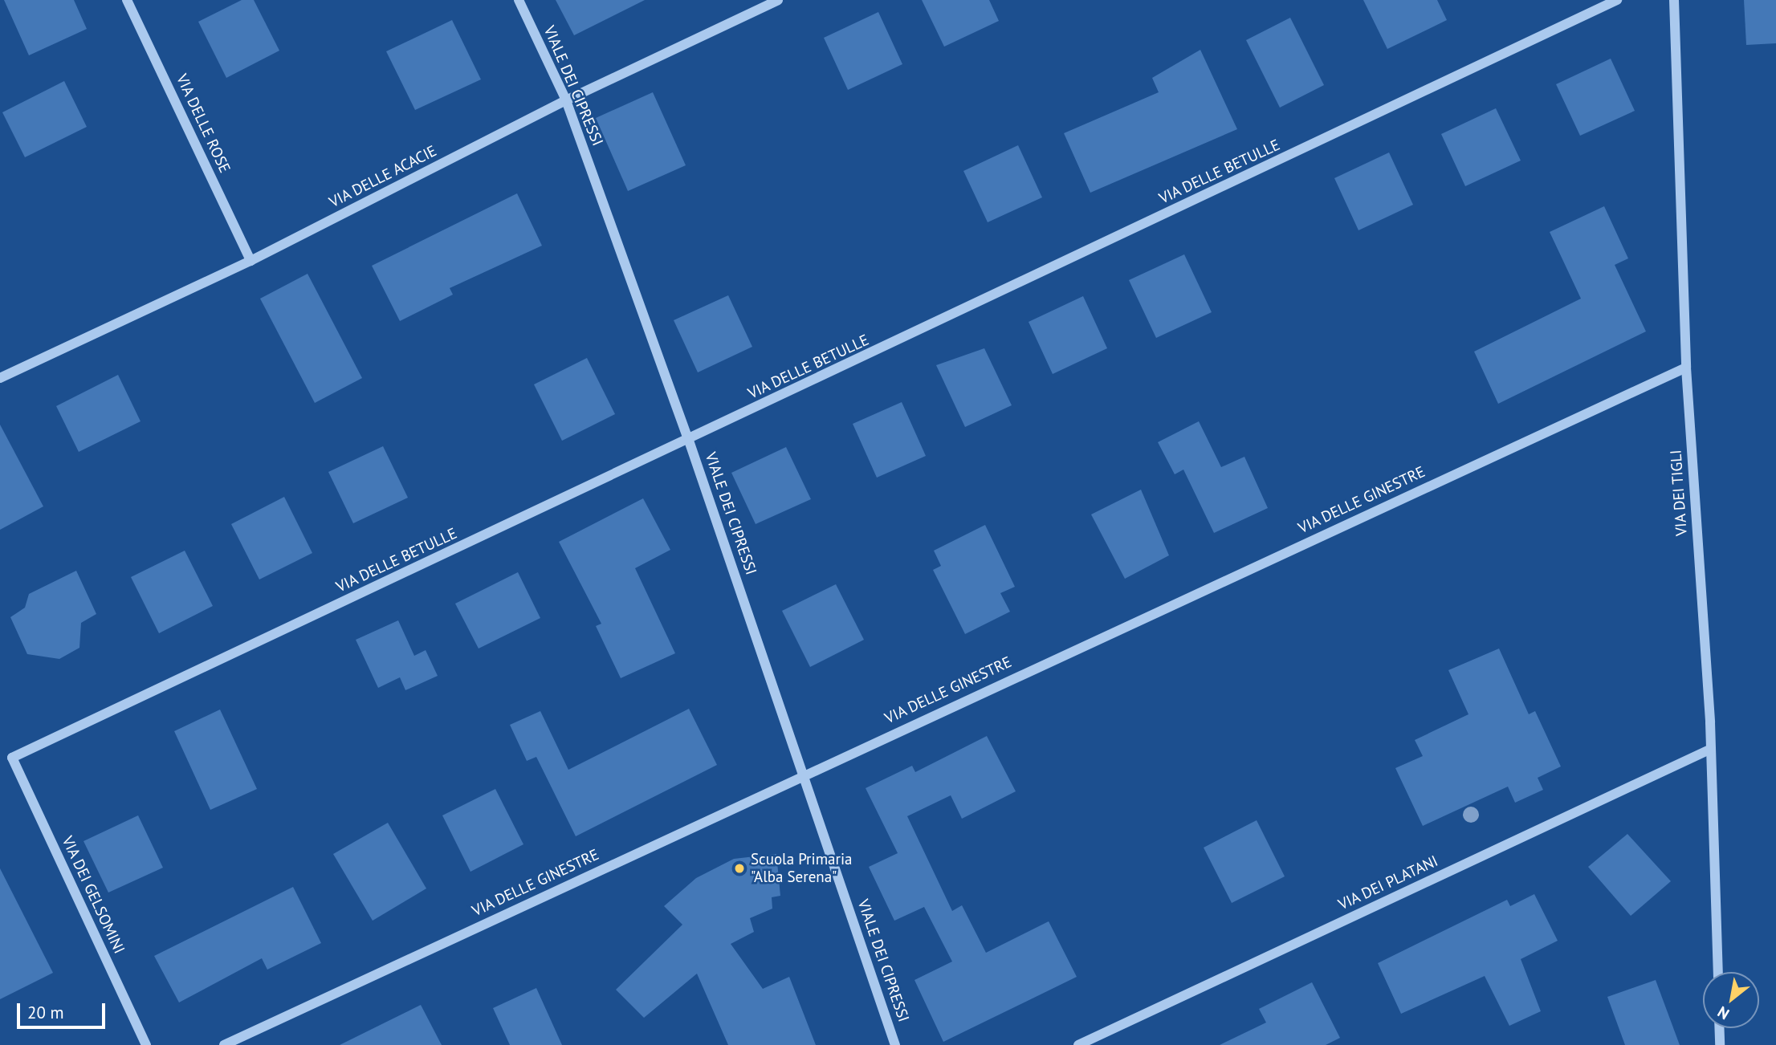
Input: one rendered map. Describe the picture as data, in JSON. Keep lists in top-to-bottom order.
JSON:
{
  "streets": {
    "street": [
      "VIALE DEI CIPRESSI",
      "VIA DELLE ROSE",
      "VIA DELLE BETULLE",
      "VIA DELLE ACACIE",
      "VIA DEI TIGLI",
      "VIA DELLE GINESTRE",
      "VIA DEI PLATANI",
      "VIA DEI GELSOMINI"
    ]
  },
  "crossings": [
    ["VIALE DEI CIPRESSI", "VIA DELLE BETULLE"],
    ["VIALE DEI CIPRESSI", "VIA DELLE ACACIE"],
    ["VIALE DEI CIPRESSI", "VIA DELLE GINESTRE"],
    ["VIA DELLE ROSE", "VIA DELLE ACACIE"],
    ["VIA DELLE BETULLE", "VIA DEI GELSOMINI"],
    ["VIA DEI TIGLI", "VIA DELLE GINESTRE"],
    ["VIA DEI TIGLI", "VIA DEI PLATANI"]
  ],
  "places": ["Scuola Primaria \"Alba Serena\""],
  "scale_bar": "20 m",
  "north": "bottom left"
}
